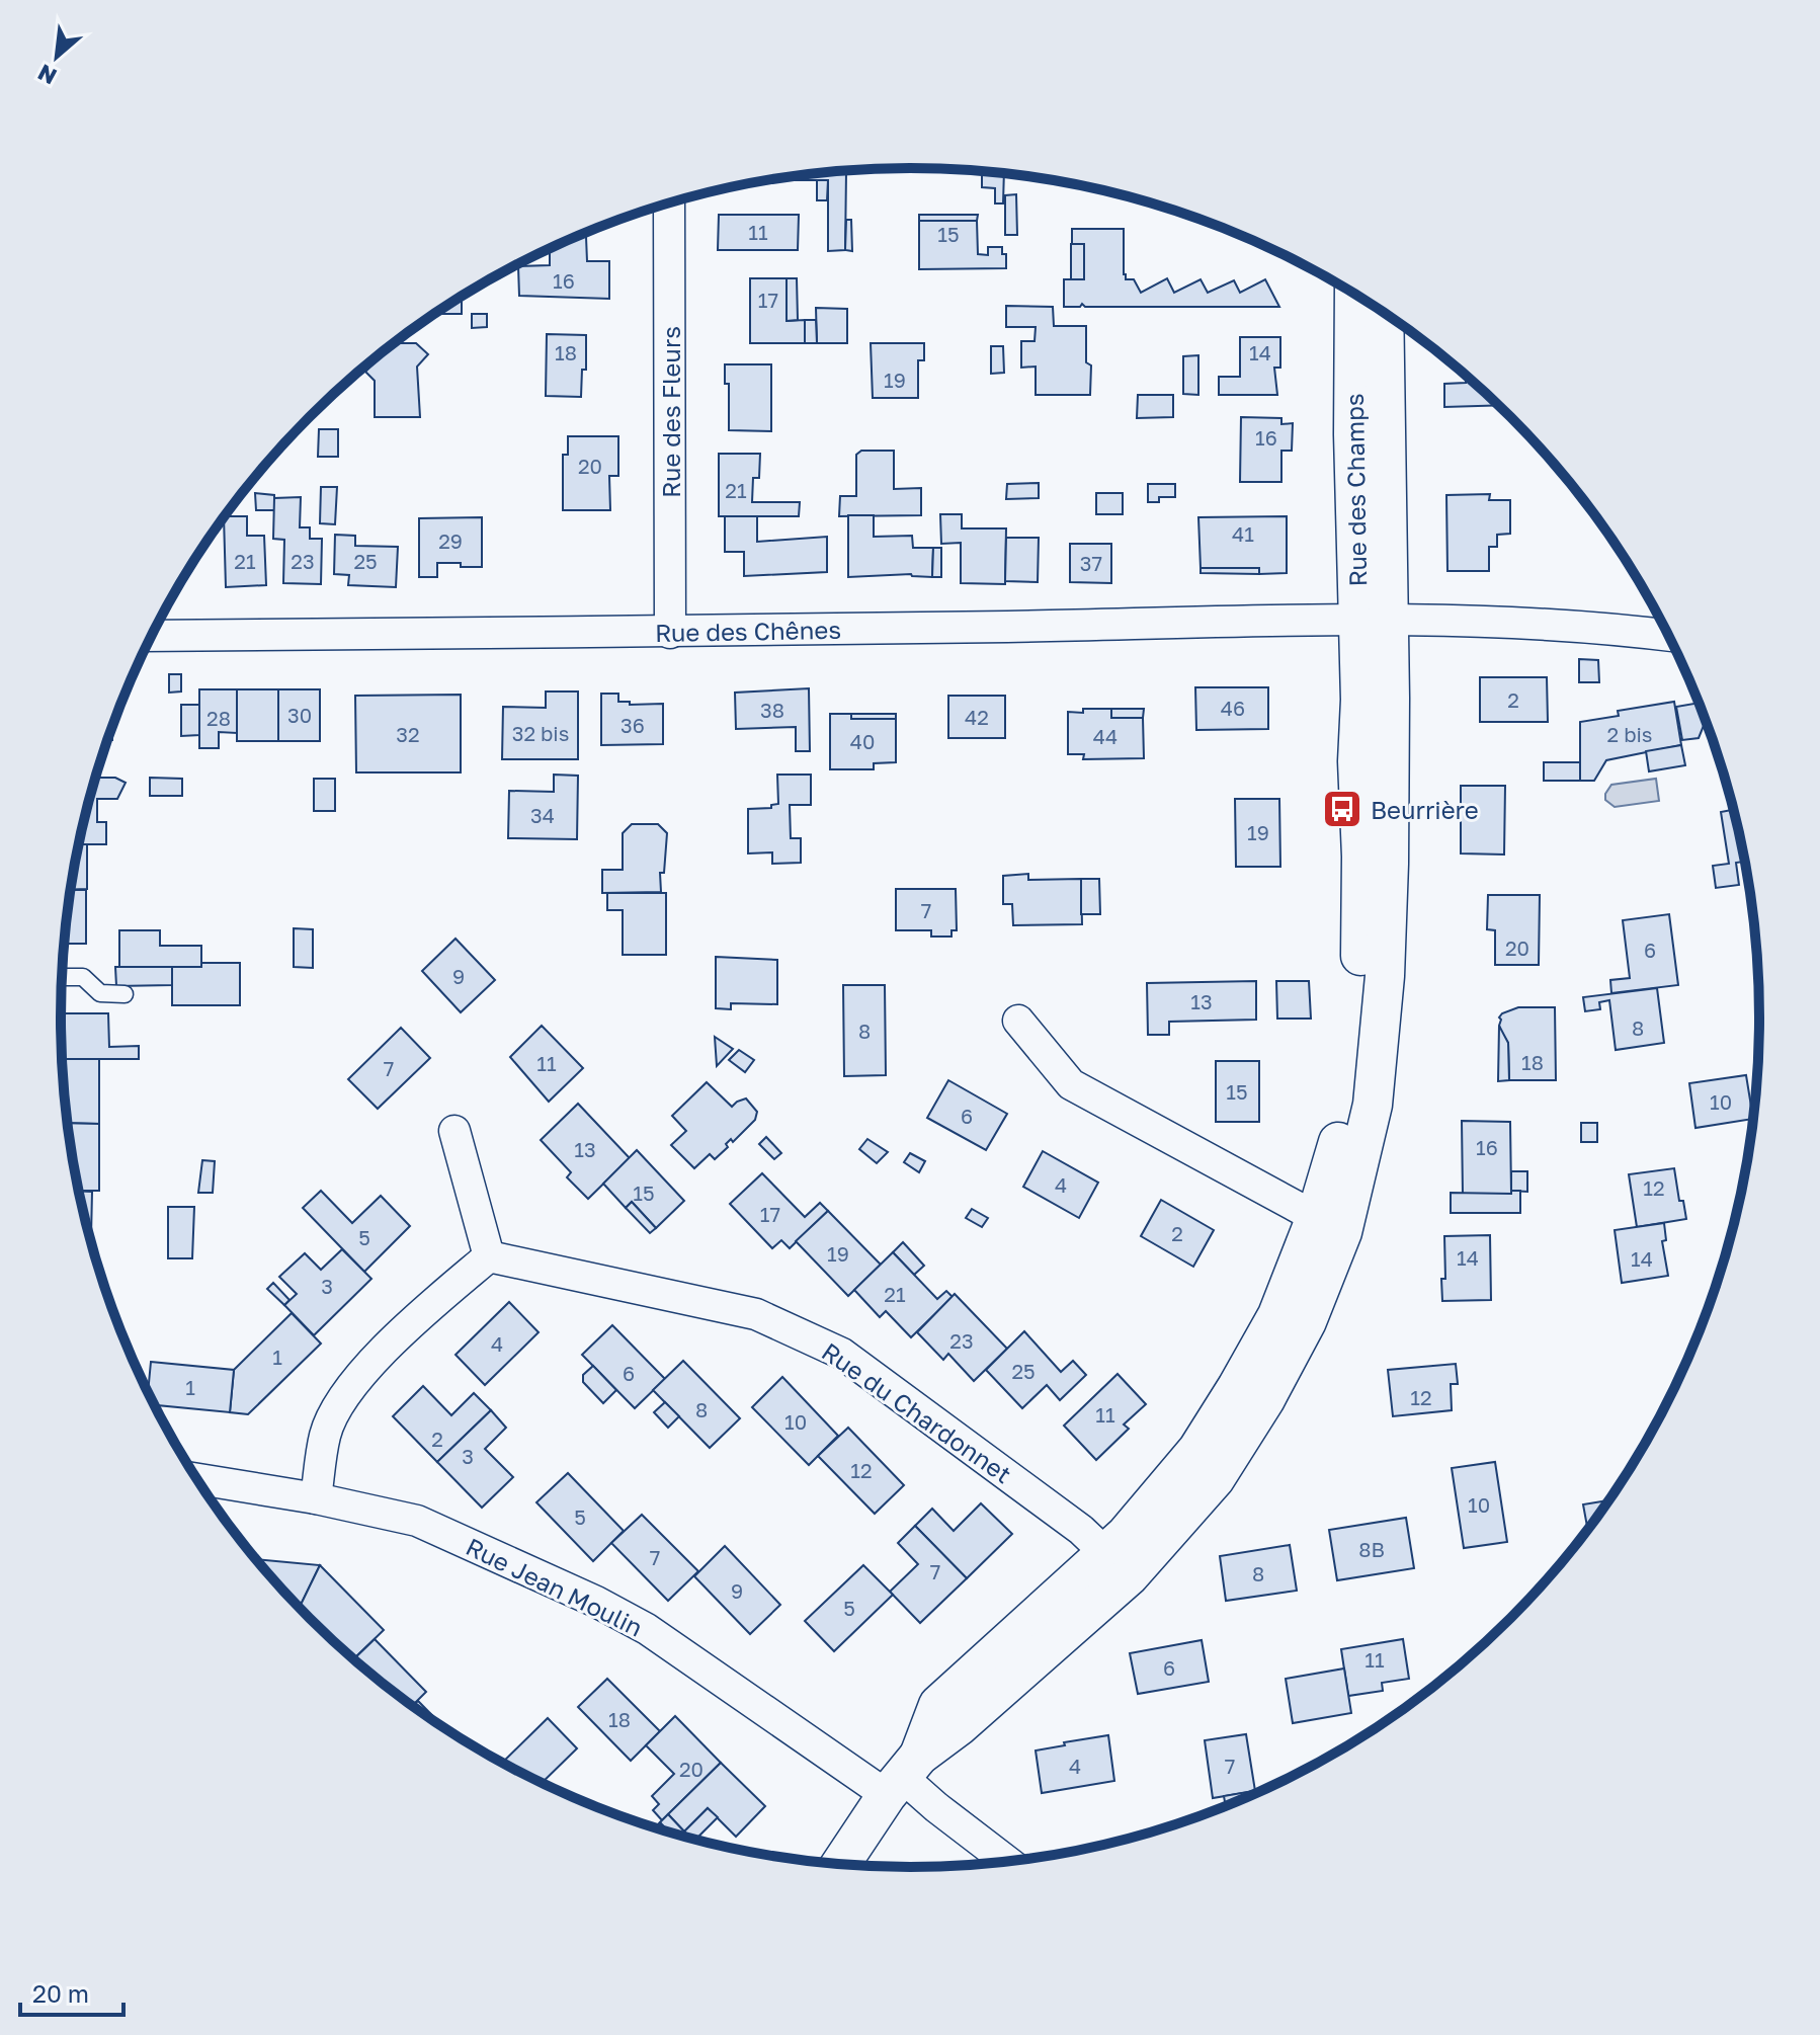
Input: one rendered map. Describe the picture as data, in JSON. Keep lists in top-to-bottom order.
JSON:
{
  "streets": {
    "street": [
      "Rue des Fleurs",
      "Rue des Champs",
      "Rue des Chênes",
      "Rue du Chardonnet",
      "Rue Jean Moulin"
    ]
  },
  "crossings": [
    ["Rue des Fleurs", "Rue des Chênes"],
    ["Rue des Champs", "Rue des Chênes"]
  ],
  "places": {
    "bus stop": ["Beurrière"]
  },
  "house_numbers": [
    "11",
    "15",
    "16",
    "17",
    "18",
    "14",
    "19",
    "16",
    "20",
    "21",
    "41",
    "29",
    "21",
    "23",
    "25",
    "37",
    "2",
    "46",
    "38",
    "30",
    "42",
    "28",
    "36",
    "32 bis",
    "32",
    "2 bis",
    "44",
    "40",
    "34",
    "19",
    "7",
    "20",
    "6",
    "9",
    "13",
    "8",
    "8",
    "18",
    "11",
    "7",
    "15",
    "10",
    "6",
    "16",
    "13",
    "4",
    "12",
    "15",
    "17",
    "2",
    "5",
    "19",
    "14",
    "14",
    "3",
    "21",
    "23",
    "4",
    "1",
    "25",
    "6",
    "1",
    "12",
    "8",
    "11",
    "10",
    "2",
    "3",
    "12",
    "10",
    "5",
    "8B",
    "7",
    "7",
    "8",
    "9",
    "5",
    "11",
    "6",
    "18",
    "4",
    "7",
    "20"
  ],
  "scale_bar": "20 m",
  "north": "bottom left"
}
